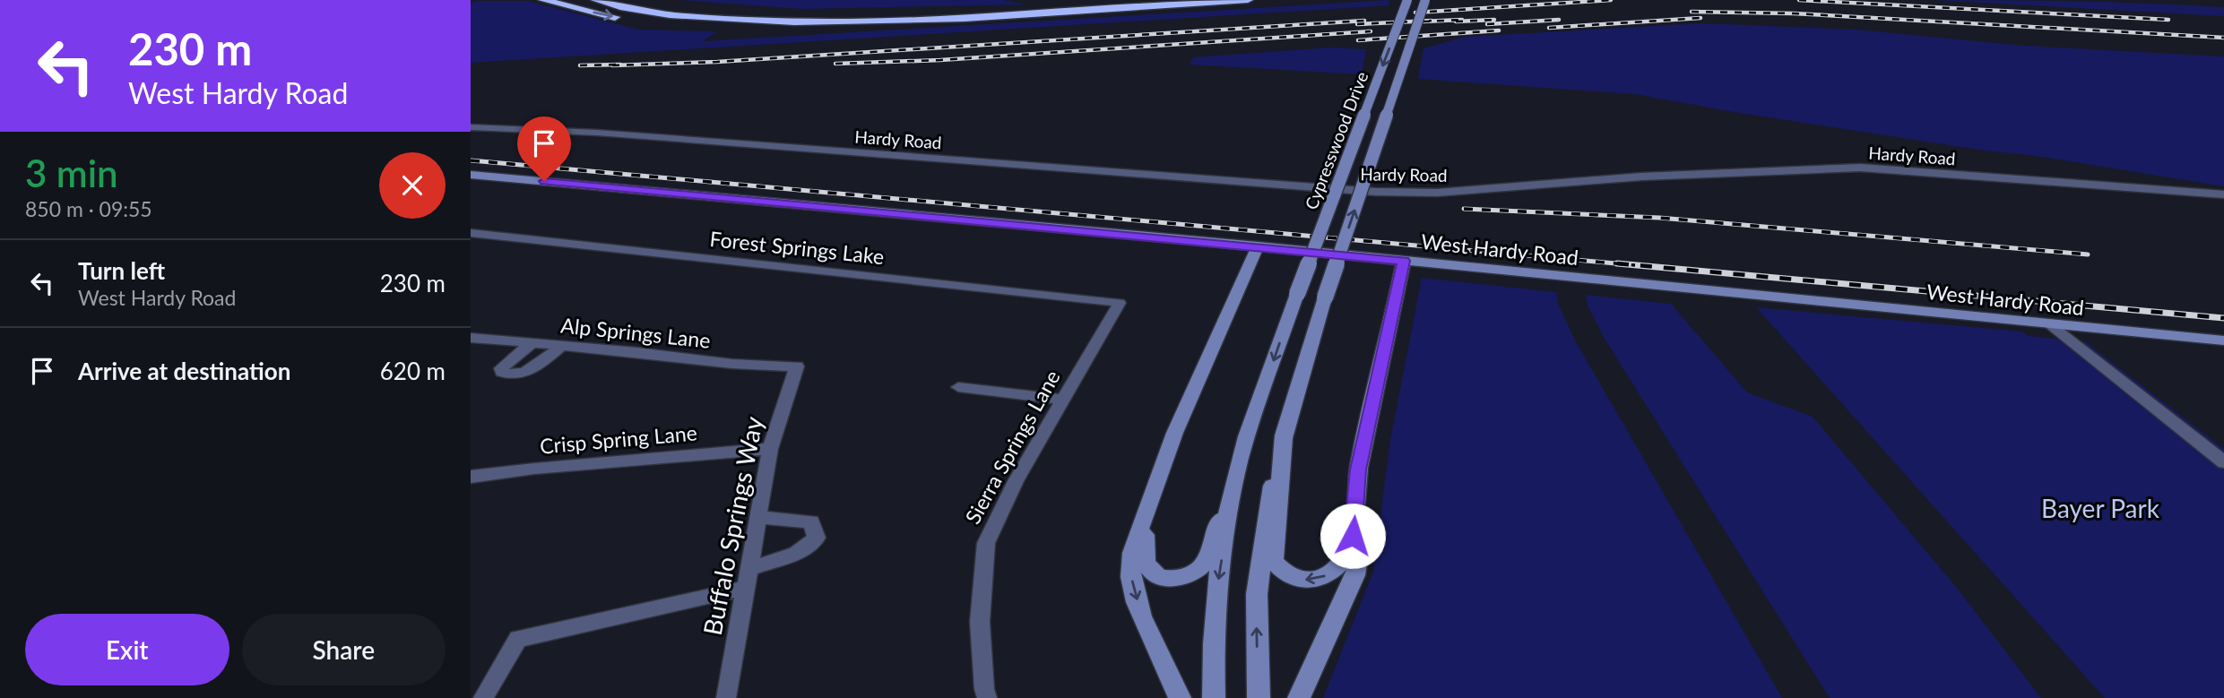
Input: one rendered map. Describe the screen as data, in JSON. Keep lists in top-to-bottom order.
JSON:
{
  "streets": {
    "main road": ["Cypresswood Drive", "West Hardy Road"],
    "street": [
      "Hardy Road",
      "Forest Springs Lake",
      "Alp Springs Lane",
      "Crisp Spring Lane",
      "Sierra Springs Lane",
      "Buffalo Springs Way"
    ]
  },
  "crossings": [
    ["Forest Springs Lake", "Sierra Springs Lane"],
    ["Alp Springs Lane", "Buffalo Springs Way"],
    ["Crisp Spring Lane", "Buffalo Springs Way"]
  ],
  "parks": ["Bayer Park"],
  "page": {
    "turn": ["230 m", "West Hardy Road"],
    "heading": ["3 min", "850 m · 09:55"],
    "list": [
      {
        "name": "Turn left",
        "note": "West Hardy Road",
        "value": "230 m"
      },
      {
        "name": "Arrive at destination",
        "value": "620 m"
      }
    ],
    "buttons": ["Exit", "Share"]
  }
}
